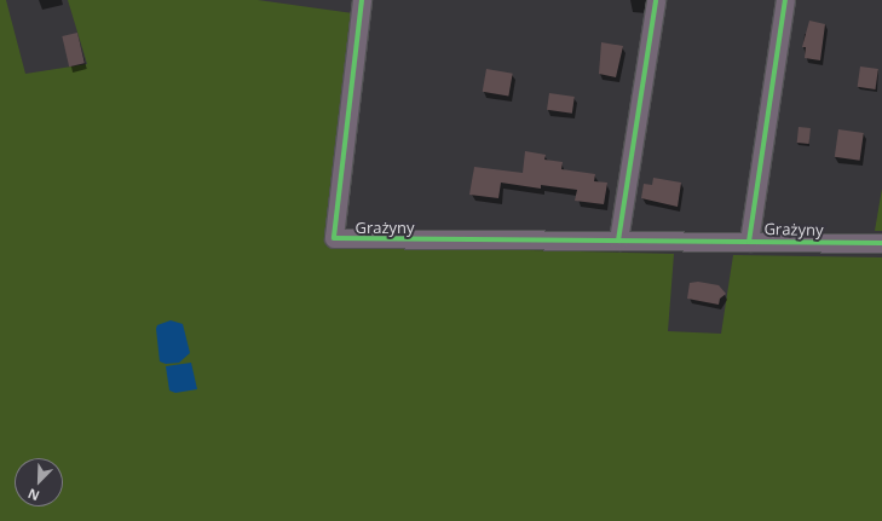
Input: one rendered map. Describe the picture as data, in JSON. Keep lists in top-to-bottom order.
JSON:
{
  "streets": {
    "street": ["Grażyny"]
  },
  "north": "bottom left"
}
